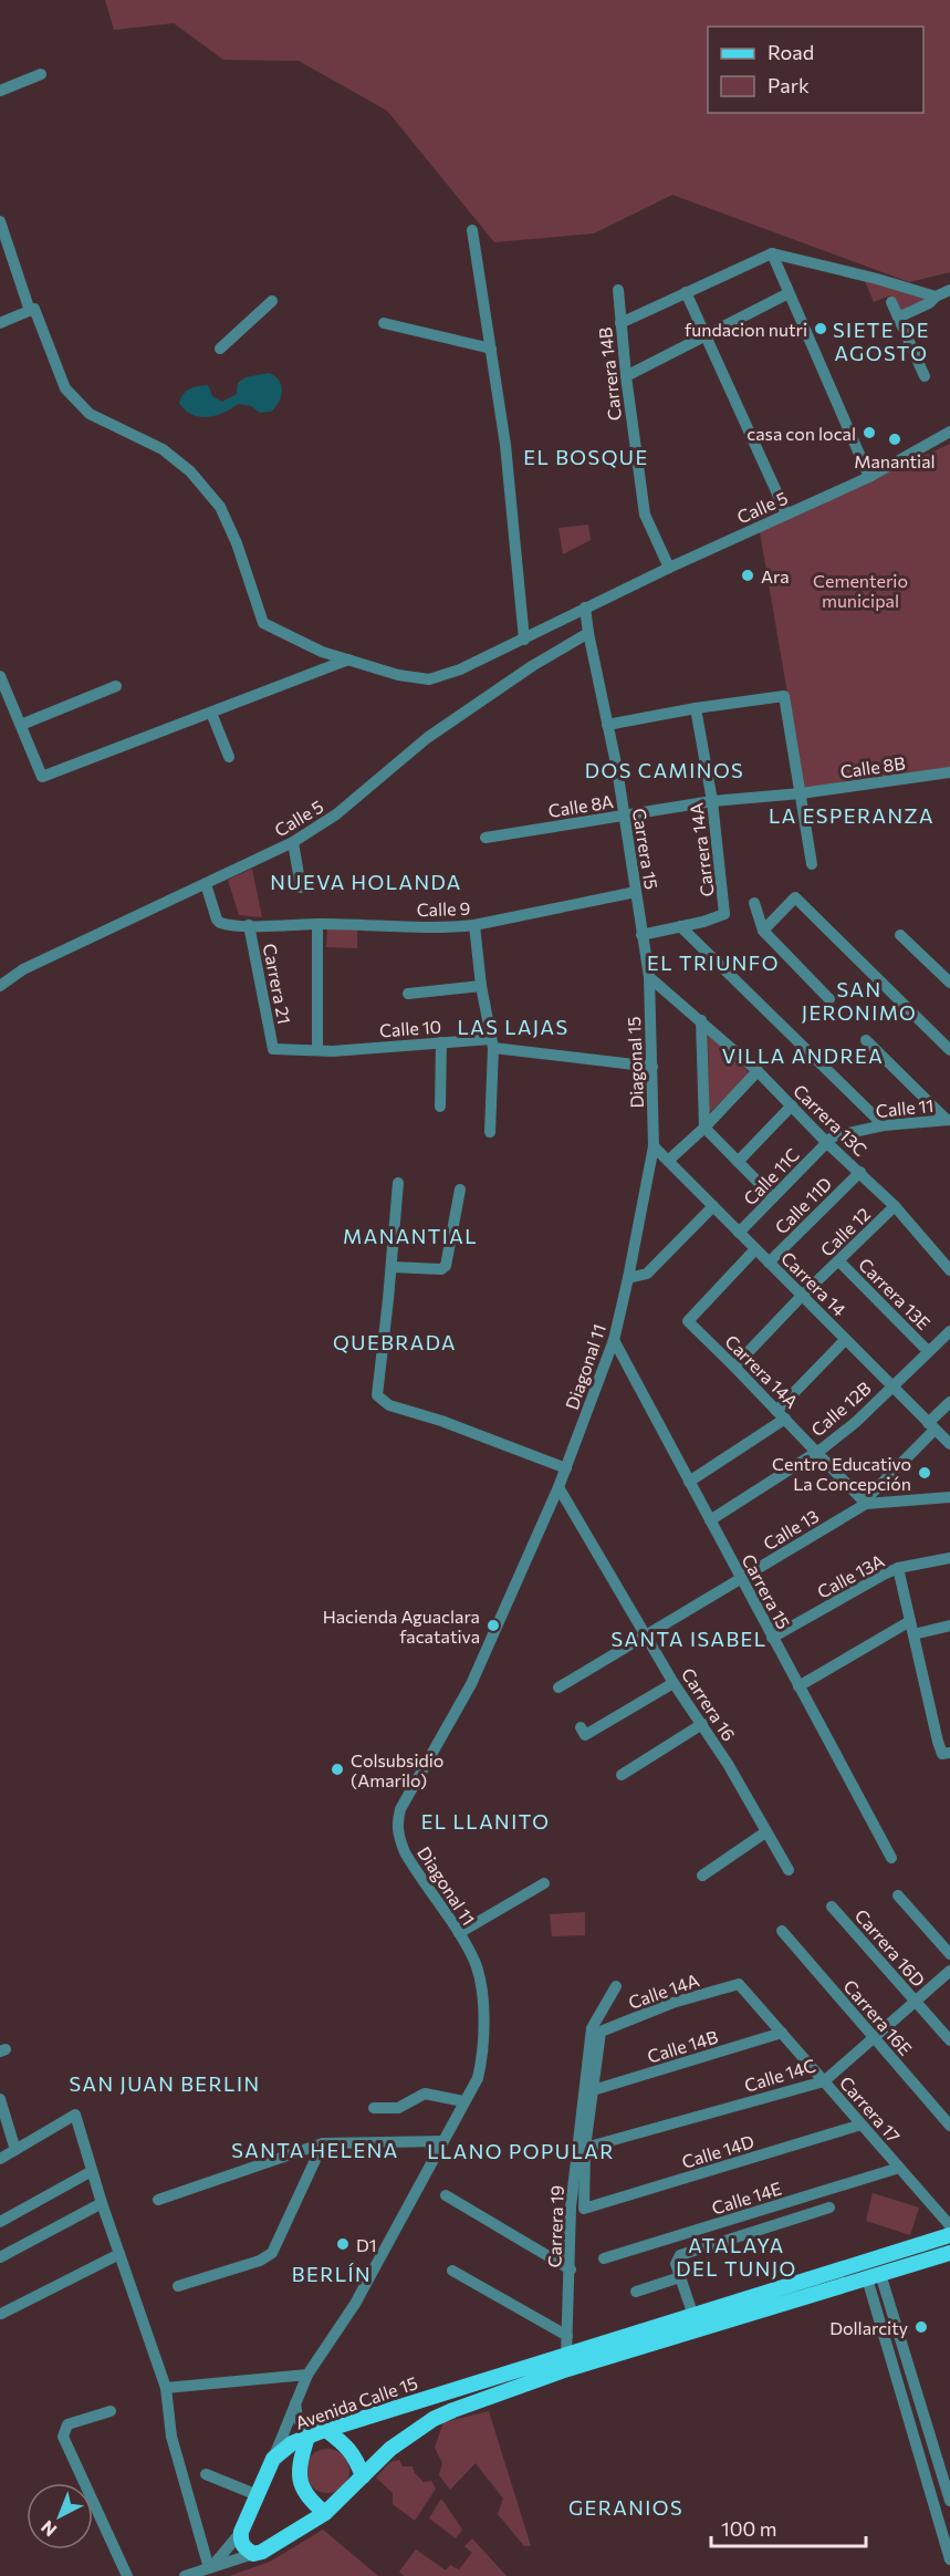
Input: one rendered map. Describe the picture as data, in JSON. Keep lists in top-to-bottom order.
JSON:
{
  "streets": {
    "main road": ["Avenida Calle 15"],
    "street": [
      "Carrera 14B",
      "Calle 5",
      "Calle 8B",
      "Calle 8A",
      "Carrera 15",
      "Carrera 14A",
      "Calle 9",
      "Carrera 21",
      "Calle 10",
      "Diagonal 15",
      "Calle 11",
      "Carrera 13C",
      "Calle 11C",
      "Calle 11D",
      "Calle 12",
      "Carrera 14",
      "Carrera 13E",
      "Diagonal 11",
      "Calle 12B",
      "Calle 13",
      "Calle 13A",
      "Carrera 16",
      "Carrera 16D",
      "Calle 14A",
      "Carrera 16E",
      "Calle 14B",
      "Calle 14C",
      "Carrera 17",
      "Calle 14D",
      "Calle 14E",
      "Carrera 19"
    ]
  },
  "crossings": [
    ["Carrera 14B", "Calle 5"],
    ["Calle 5", "Carrera 15"],
    ["Calle 5", "Calle 9"],
    ["Calle 8B", "Calle 8A"],
    ["Calle 8A", "Carrera 15"],
    ["Calle 8A", "Carrera 14A"],
    ["Carrera 15", "Calle 9"],
    ["Carrera 15", "Diagonal 15"],
    ["Carrera 15", "Carrera 13C"],
    ["Carrera 15", "Diagonal 11"],
    ["Carrera 15", "Calle 12B"],
    ["Carrera 15", "Calle 13"],
    ["Carrera 15", "Calle 13A"],
    ["Carrera 14A", "Calle 12"],
    ["Carrera 14A", "Carrera 14"],
    ["Carrera 14A", "Calle 12B"],
    ["Carrera 14A", "Calle 13"],
    ["Calle 9", "Carrera 21"],
    ["Carrera 21", "Calle 10"],
    ["Diagonal 15", "Carrera 13C"],
    ["Diagonal 15", "Carrera 14"],
    ["Diagonal 15", "Diagonal 11"],
    ["Calle 11", "Carrera 13C"],
    ["Calle 11", "Calle 11C"],
    ["Carrera 13C", "Calle 11C"],
    ["Carrera 13C", "Calle 11D"],
    ["Carrera 13C", "Calle 12"],
    ["Calle 11C", "Carrera 14"],
    ["Calle 11D", "Carrera 14"],
    ["Calle 12", "Carrera 14"],
    ["Calle 12", "Carrera 13E"],
    ["Carrera 14", "Diagonal 11"],
    ["Carrera 14", "Calle 12B"],
    ["Carrera 13E", "Calle 12B"],
    ["Diagonal 11", "Carrera 16"],
    ["Diagonal 11", "Avenida Calle 15"],
    ["Calle 13", "Carrera 16"],
    ["Carrera 16D", "Calle 14C"],
    ["Calle 14A", "Calle 14B"],
    ["Calle 14A", "Carrera 17"],
    ["Carrera 16E", "Calle 14C"],
    ["Calle 14B", "Carrera 17"],
    ["Calle 14C", "Carrera 17"],
    ["Calle 14C", "Calle 14D"],
    ["Carrera 17", "Calle 14D"],
    ["Carrera 17", "Calle 14E"],
    ["Carrera 19", "Avenida Calle 15"]
  ],
  "districts": [
    "SIETE DE AGOSTO",
    "EL BOSQUE",
    "DOS CAMINOS",
    "LA ESPERANZA",
    "NUEVA HOLANDA",
    "EL TRIUNFO",
    "SAN JERONIMO",
    "LAS LAJAS",
    "VILLA ANDREA",
    "MANANTIAL",
    "QUEBRADA",
    "SANTA ISABEL",
    "EL LLANITO",
    "SAN JUAN BERLIN",
    "SANTA HELENA",
    "LLANO POPULAR",
    "ATALAYA DEL TUNJO",
    "BERLÍN",
    "GERANIOS"
  ],
  "parks": ["Cementerio municipal"],
  "places": [
    "fundacion nutri",
    "casa con local",
    "Manantial",
    "Ara",
    "Centro Educativo La Concepción",
    "Hacienda Aguaclara facatativa",
    "Colsubsidio (Amarilo)",
    "D1",
    "Dollarcity"
  ],
  "legend": ["Road", "Park"],
  "scale_bar": "100 m",
  "north": "bottom left"
}
